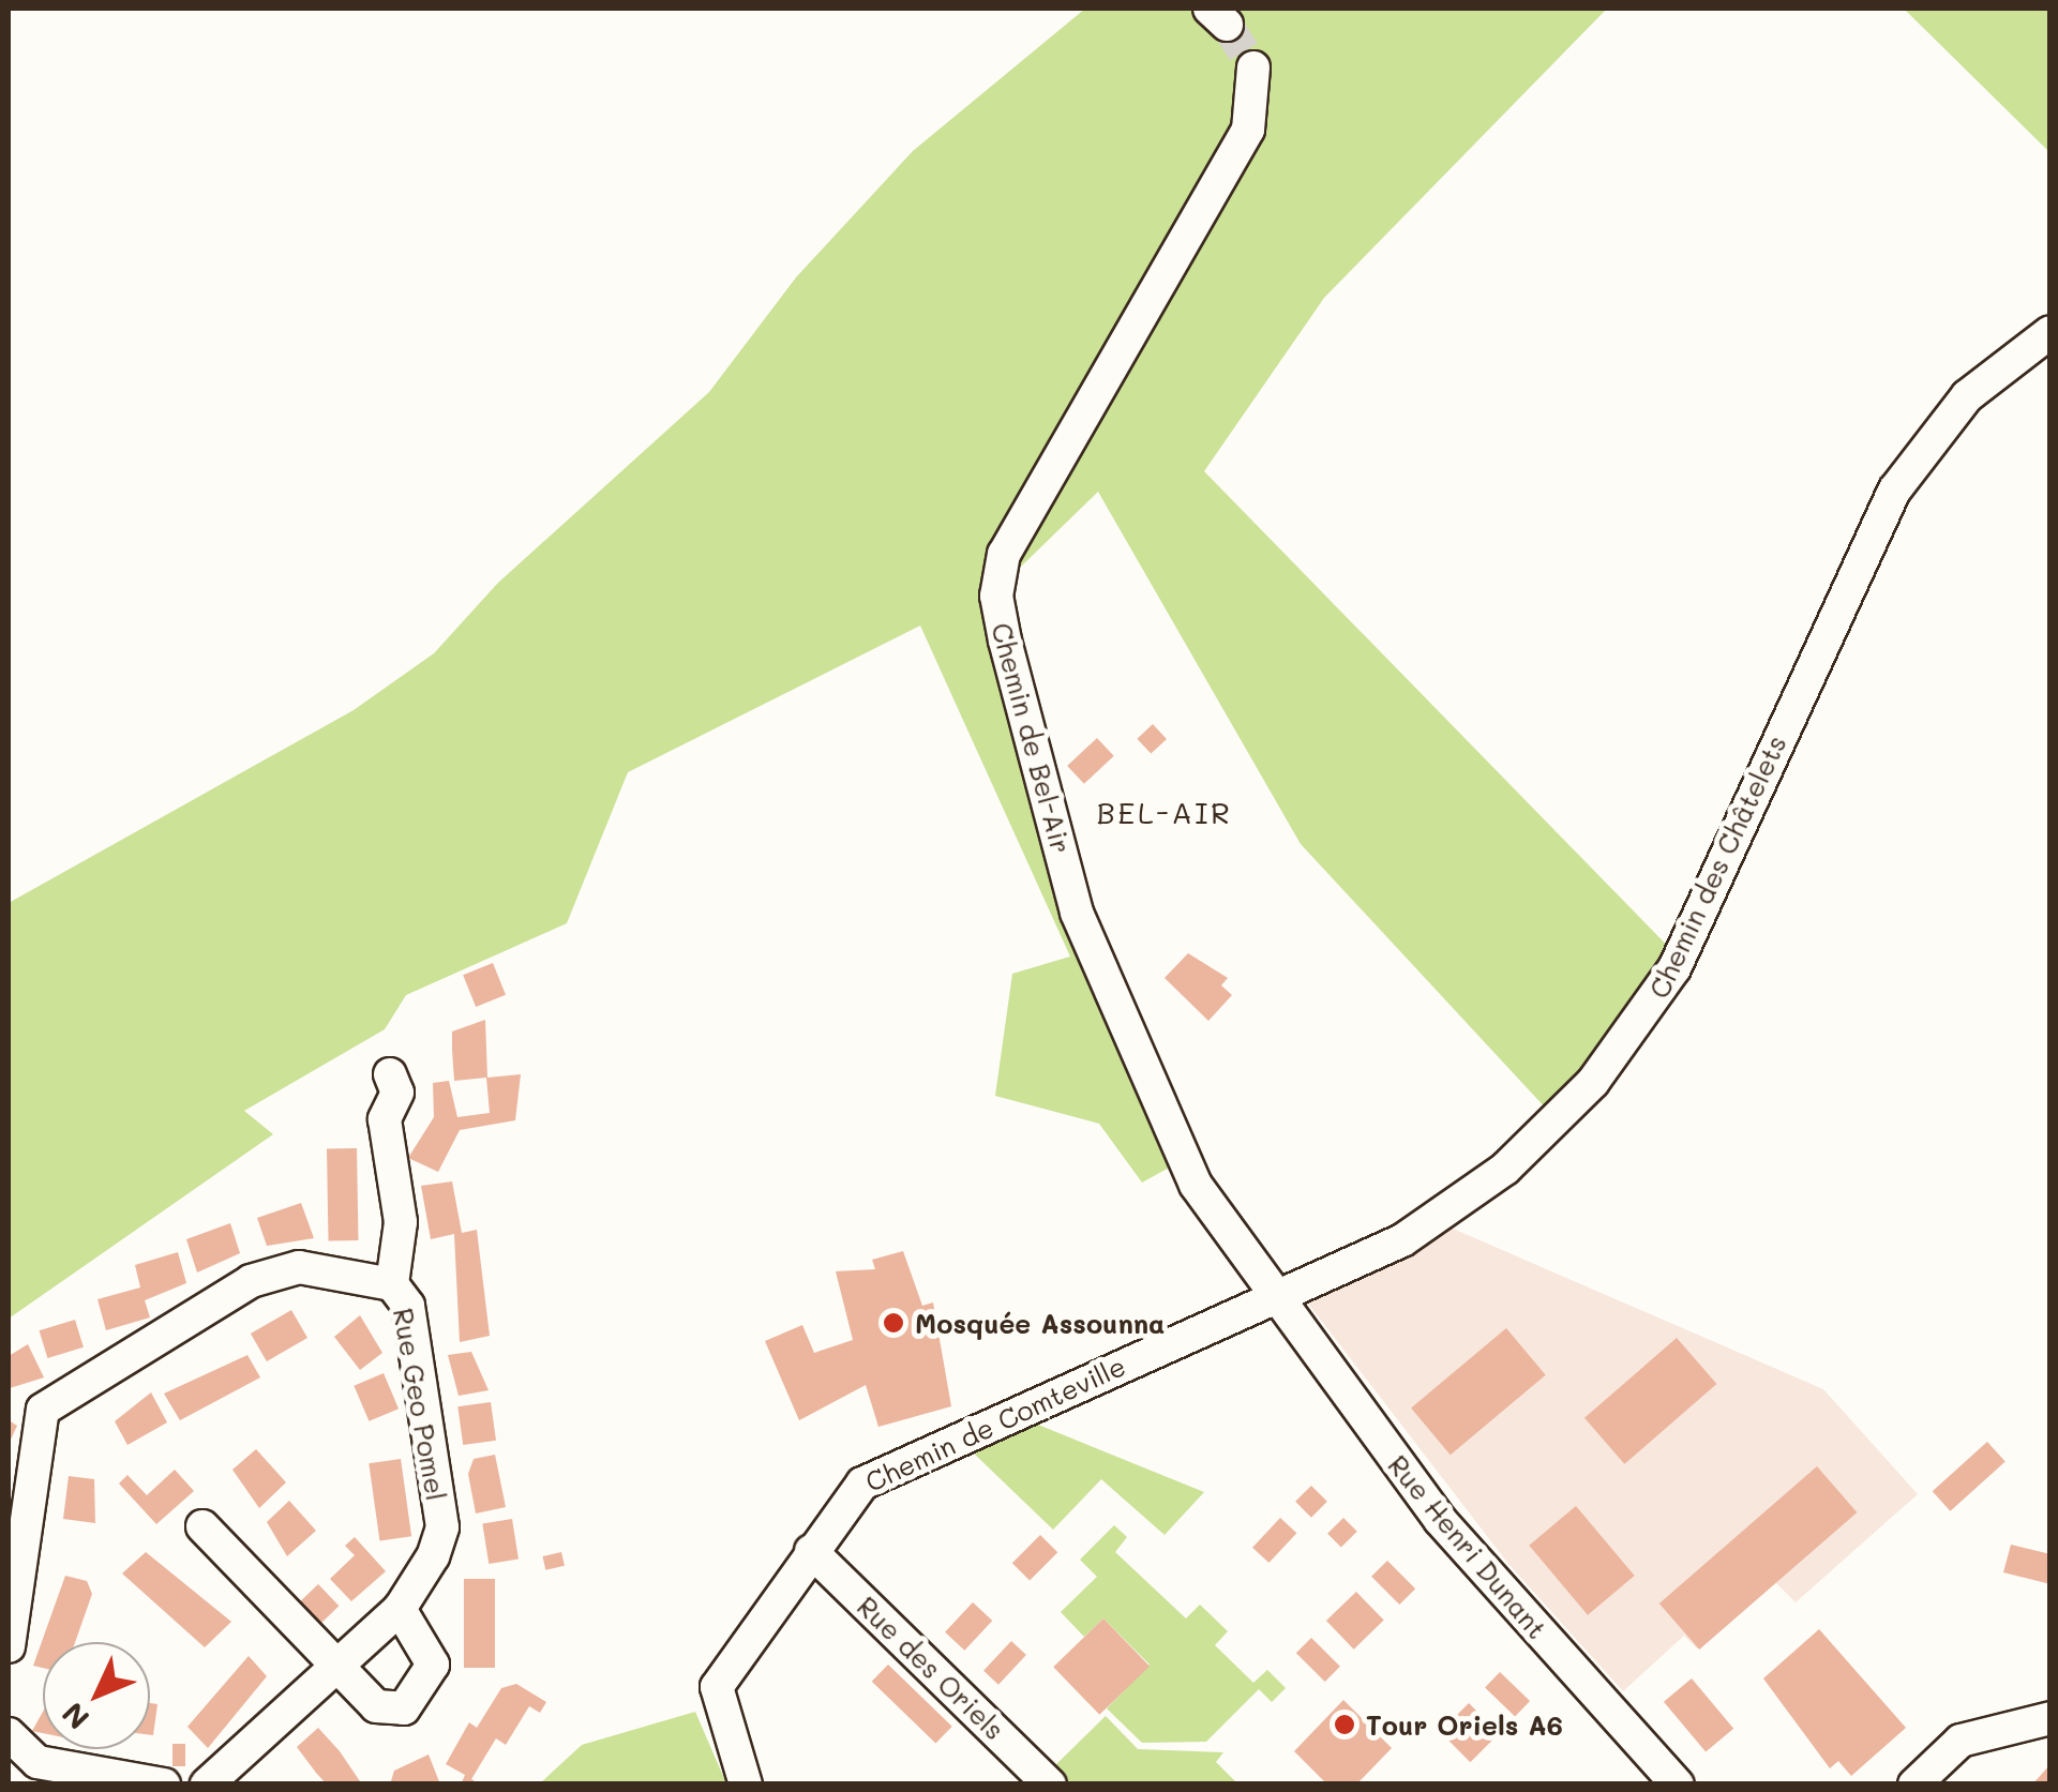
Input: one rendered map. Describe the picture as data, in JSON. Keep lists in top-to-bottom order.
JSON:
{
  "streets": {
    "street": [
      "Chemin de Bel-Air",
      "Chemin des Châtelets",
      "Rue Geo Pomel",
      "Chemin de Comteville",
      "Rue Henri Dunant",
      "Rue des Oriels"
    ]
  },
  "crossings": [
    ["Chemin de Bel-Air", "Chemin des Châtelets"],
    ["Chemin de Bel-Air", "Chemin de Comteville"],
    ["Chemin de Bel-Air", "Rue Henri Dunant"],
    ["Chemin des Châtelets", "Chemin de Comteville"],
    ["Chemin des Châtelets", "Rue Henri Dunant"],
    ["Chemin de Comteville", "Rue Henri Dunant"],
    ["Chemin de Comteville", "Rue des Oriels"]
  ],
  "districts": ["BEL-AIR"],
  "places": ["Mosquée Assounna", "Tour Oriels A6"],
  "north": "bottom left"
}
